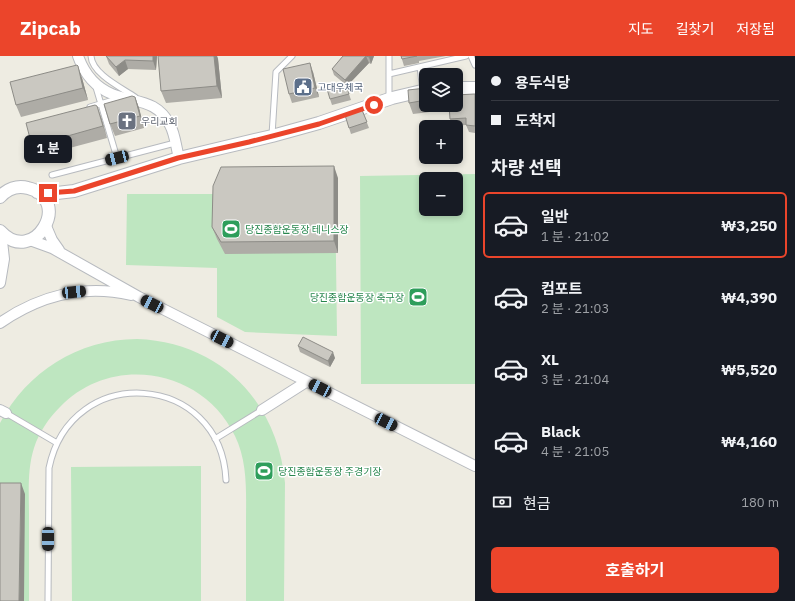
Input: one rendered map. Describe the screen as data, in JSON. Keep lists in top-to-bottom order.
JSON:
{
  "places": {
    "public building": ["고대우체국"],
    "church": ["우리교회"],
    "sports": ["당진종합운동장 테니스장", "당진종합운동장 축구장", "당진종합운동장 주경기장"]
  },
  "page": {
    "header": "Zipcab",
    "nav": ["지도", "길찾기", "저장됨"],
    "banner": ["용두식당", "도착지"],
    "map_buttons": ["+", "−"],
    "bubble": "1 분",
    "heading": "차량 선택",
    "list": [
      {
        "name": "일반",
        "note": "1 분 · 21:02",
        "value": "₩3,250"
      },
      {
        "name": "컴포트",
        "note": "2 분 · 21:03",
        "value": "₩4,390"
      },
      {
        "name": "XL",
        "note": "3 분 · 21:04",
        "value": "₩5,520"
      },
      {
        "name": "Black",
        "note": "4 분 · 21:05",
        "value": "₩4,160"
      }
    ],
    "pay": ["현금", "180 m"],
    "buttons": "호출하기"
  }
}
